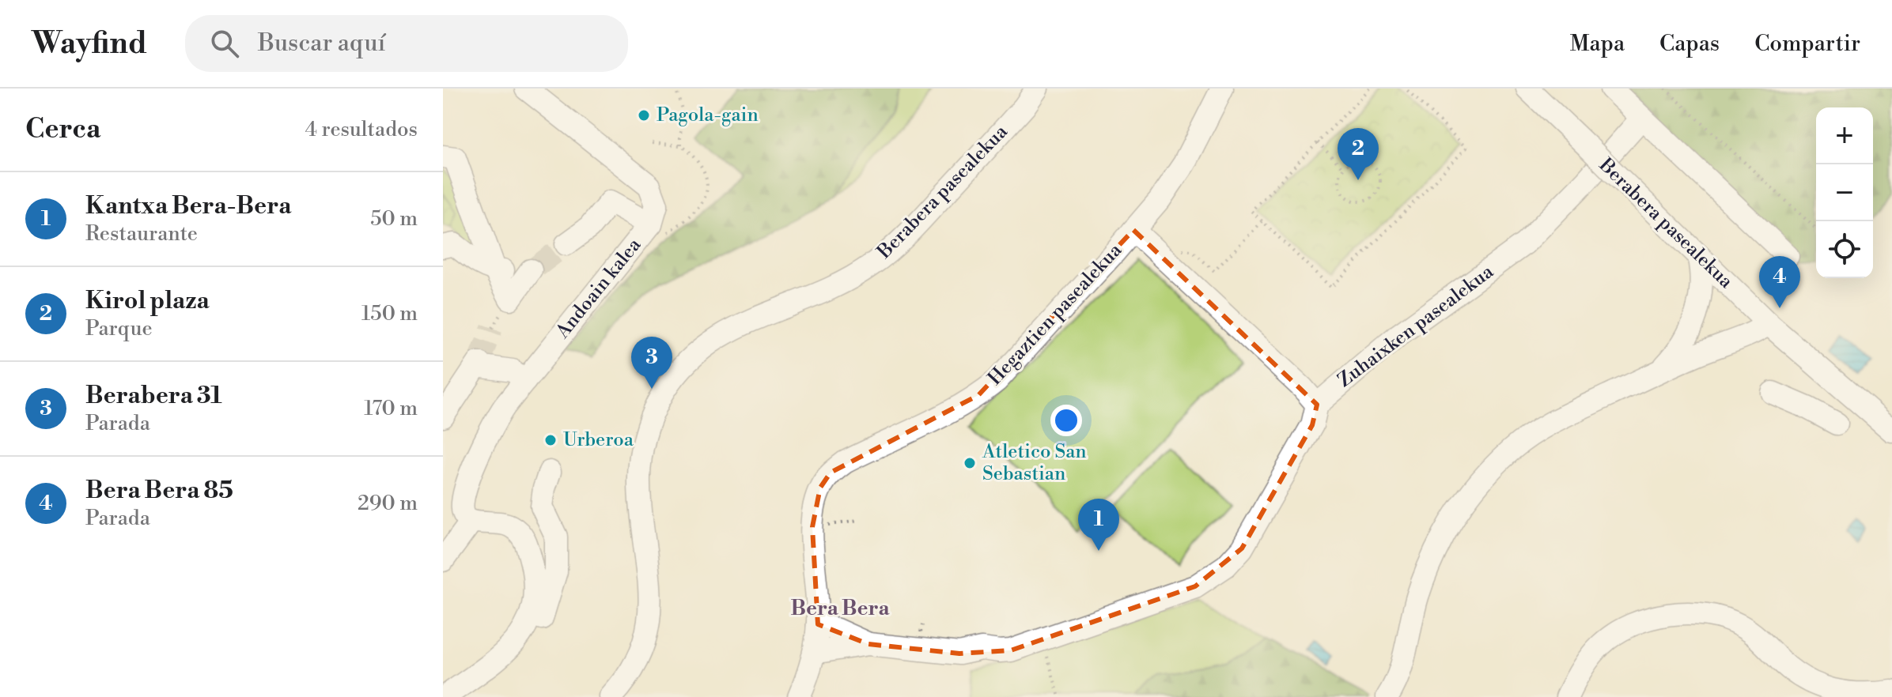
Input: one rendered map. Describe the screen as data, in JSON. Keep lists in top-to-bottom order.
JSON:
{
  "streets": {
    "street": [
      "Berabera pasealekua",
      "Andoain kalea",
      "Hegaztien pasealekua",
      "Zuhaixken pasealekua"
    ]
  },
  "districts": ["Bera Bera"],
  "places": ["Pagola-gain", "Urberoa", "Atletico San Sebastian"],
  "page": {
    "header": "Wayfind",
    "search": "Buscar aquí",
    "nav": ["Mapa", "Capas", "Compartir"],
    "heading": ["Cerca", "4 resultados"],
    "map_buttons": ["+", "−"],
    "pins": [
      "2",
      "4",
      "3",
      "1"
    ],
    "list": [
      {
        "mark": "1",
        "name": "Kantxa Bera-Bera",
        "note": "Restaurante",
        "value": "50 m"
      },
      {
        "mark": "2",
        "name": "Kirol plaza",
        "note": "Parque",
        "value": "150 m"
      },
      {
        "mark": "3",
        "name": "Berabera 31",
        "note": "Parada",
        "value": "170 m"
      },
      {
        "mark": "4",
        "name": "Bera Bera 85",
        "note": "Parada",
        "value": "290 m"
      }
    ]
  }
}
